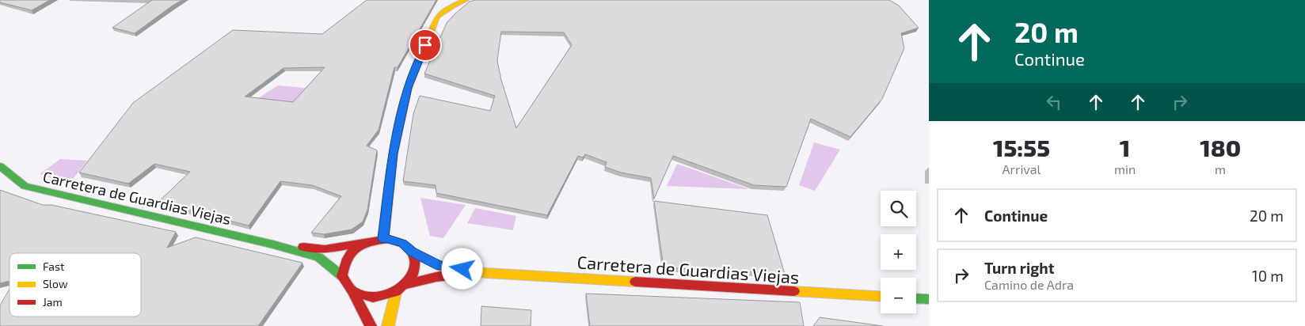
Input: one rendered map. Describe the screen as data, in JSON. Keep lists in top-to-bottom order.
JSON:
{
  "streets": {
    "street": ["Carretera de Guardias Viejas"]
  },
  "legend": ["Fast", "Slow", "Jam"],
  "page": {
    "turn": ["20 m", "Continue"],
    "eta": [
      "15:55",
      "Arrival",
      "1",
      "min",
      "180",
      "m"
    ],
    "list": [
      {
        "name": "Continue",
        "value": "20 m"
      },
      {
        "name": "Turn right",
        "note": "Camino de Adra",
        "value": "10 m"
      }
    ],
    "map_buttons": ["+", "−"]
  }
}
